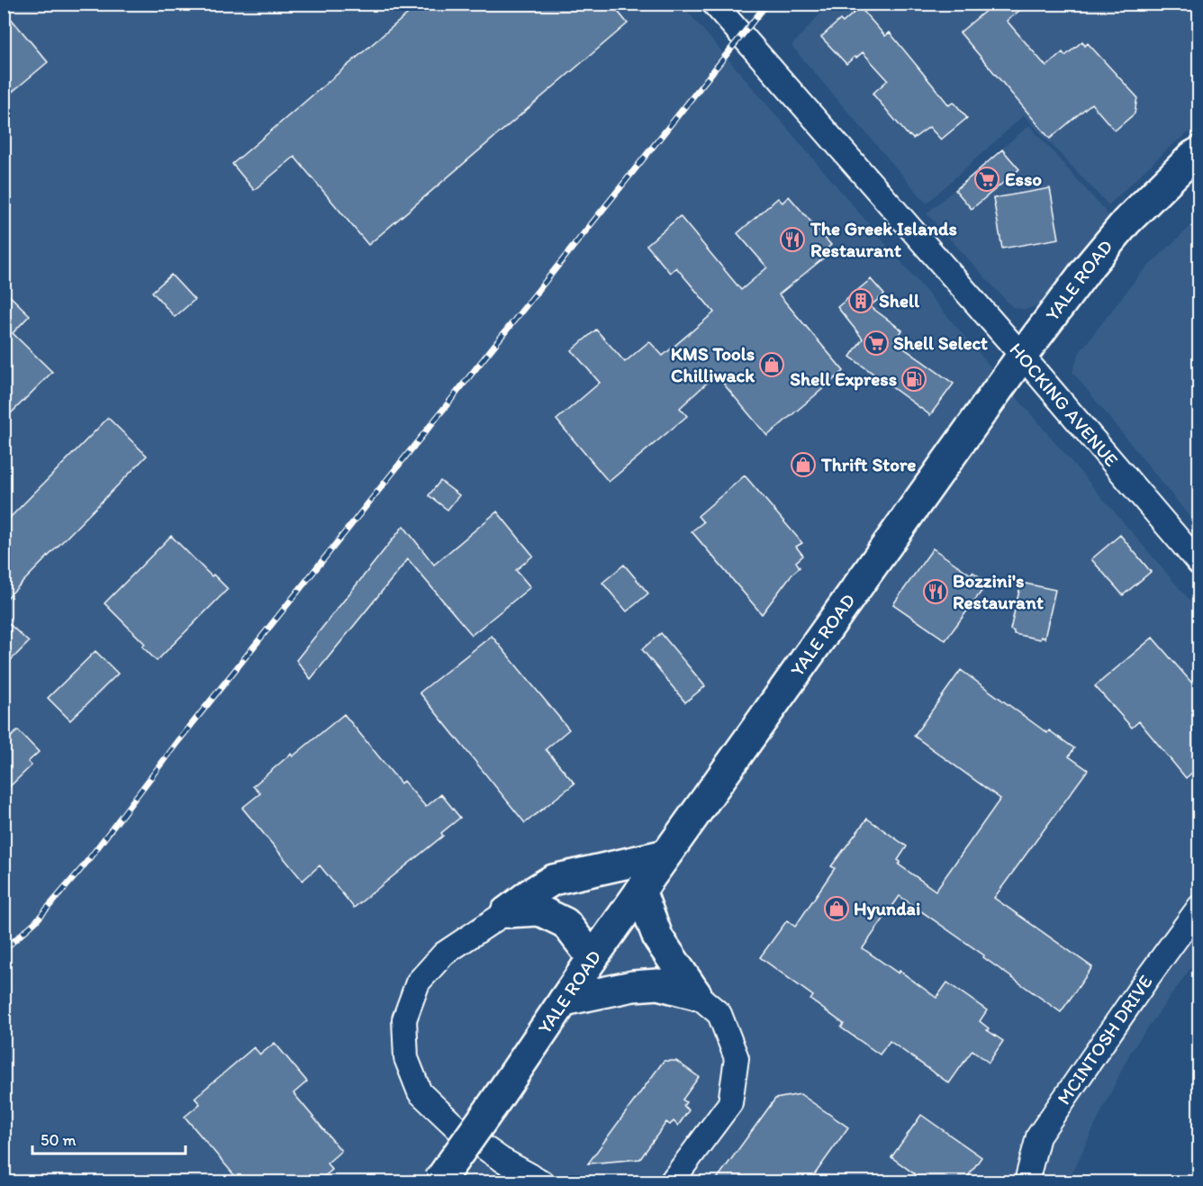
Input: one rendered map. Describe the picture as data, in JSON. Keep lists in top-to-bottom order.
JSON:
{
  "streets": {
    "main road": ["YALE ROAD"],
    "street": ["HOCKING AVENUE", "MCINTOSH DRIVE"]
  },
  "crossings": [
    ["YALE ROAD", "HOCKING AVENUE"]
  ],
  "places": {
    "supermarket": ["Esso", "Shell Select"],
    "restaurant": ["The Greek Islands Restaurant", "Bozzini's Restaurant"],
    "building": ["Shell"],
    "shop": ["KMS Tools Chilliwack", "Thrift Store", "Hyundai"],
    "fuel station": ["Shell Express"]
  },
  "scale_bar": "50 m"
}
